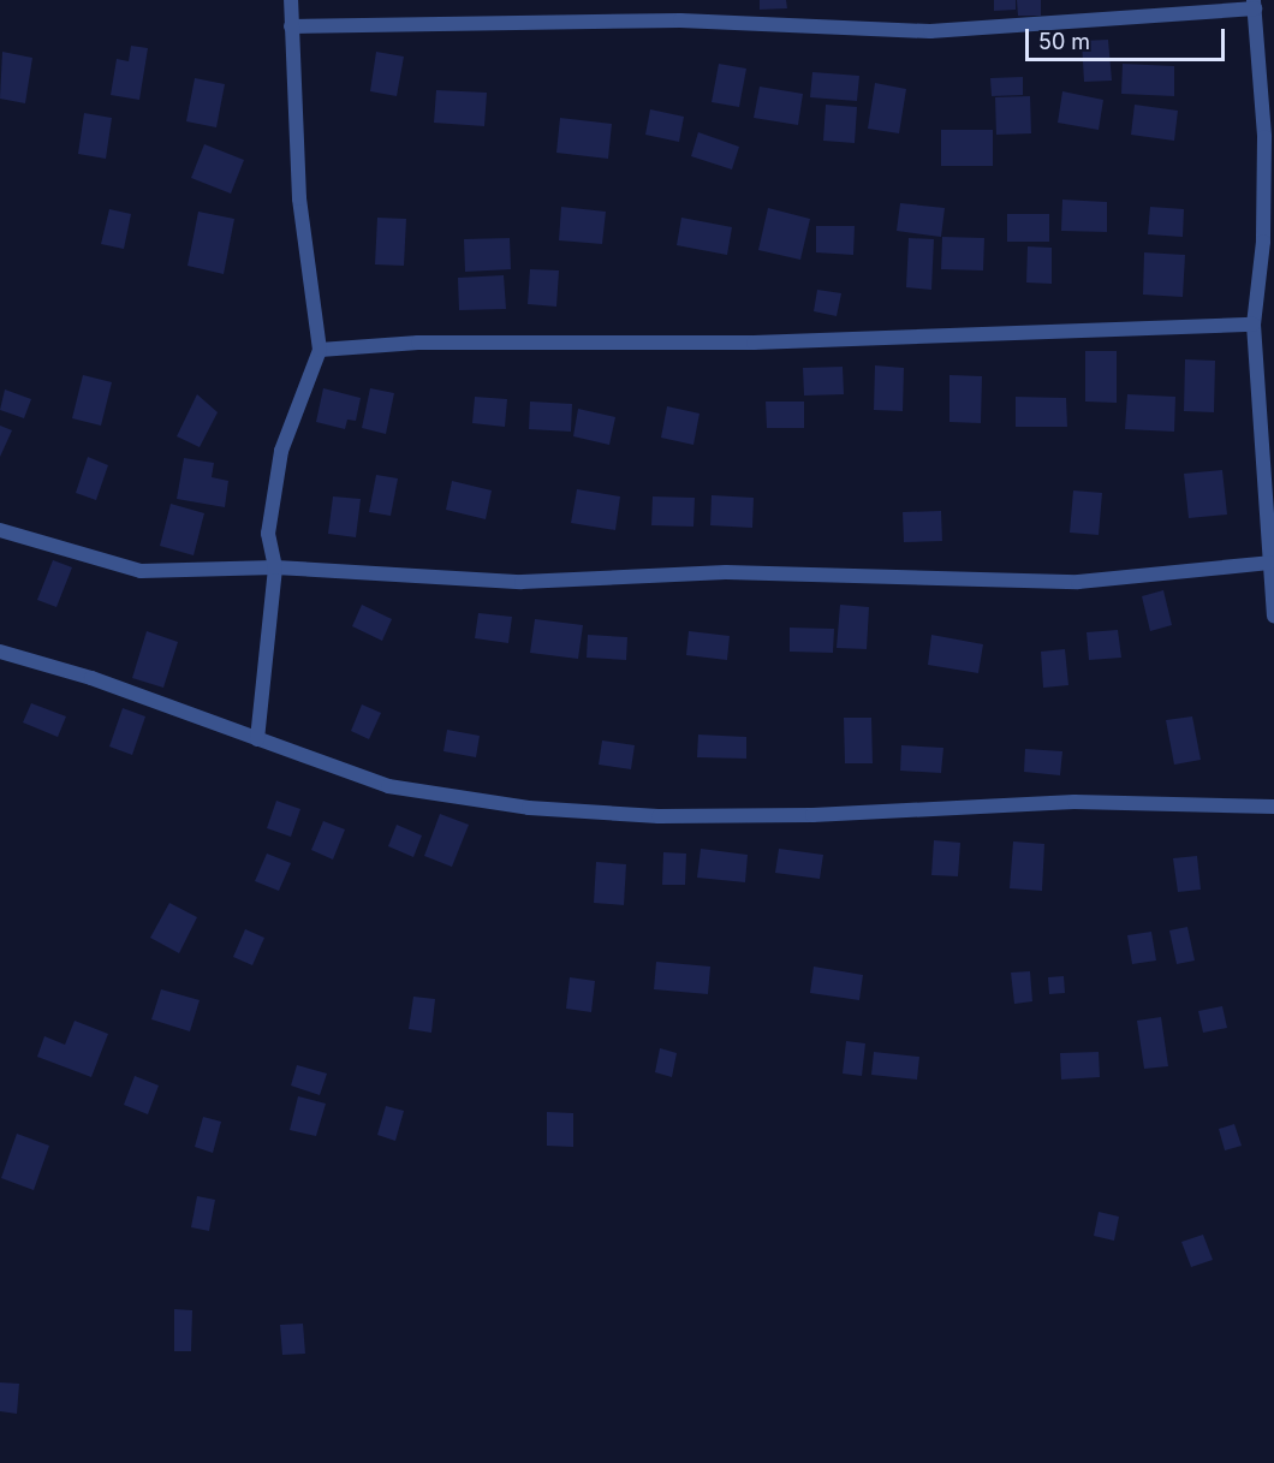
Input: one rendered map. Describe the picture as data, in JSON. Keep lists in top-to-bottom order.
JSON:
{
  "scale_bar": "50 m"
}
